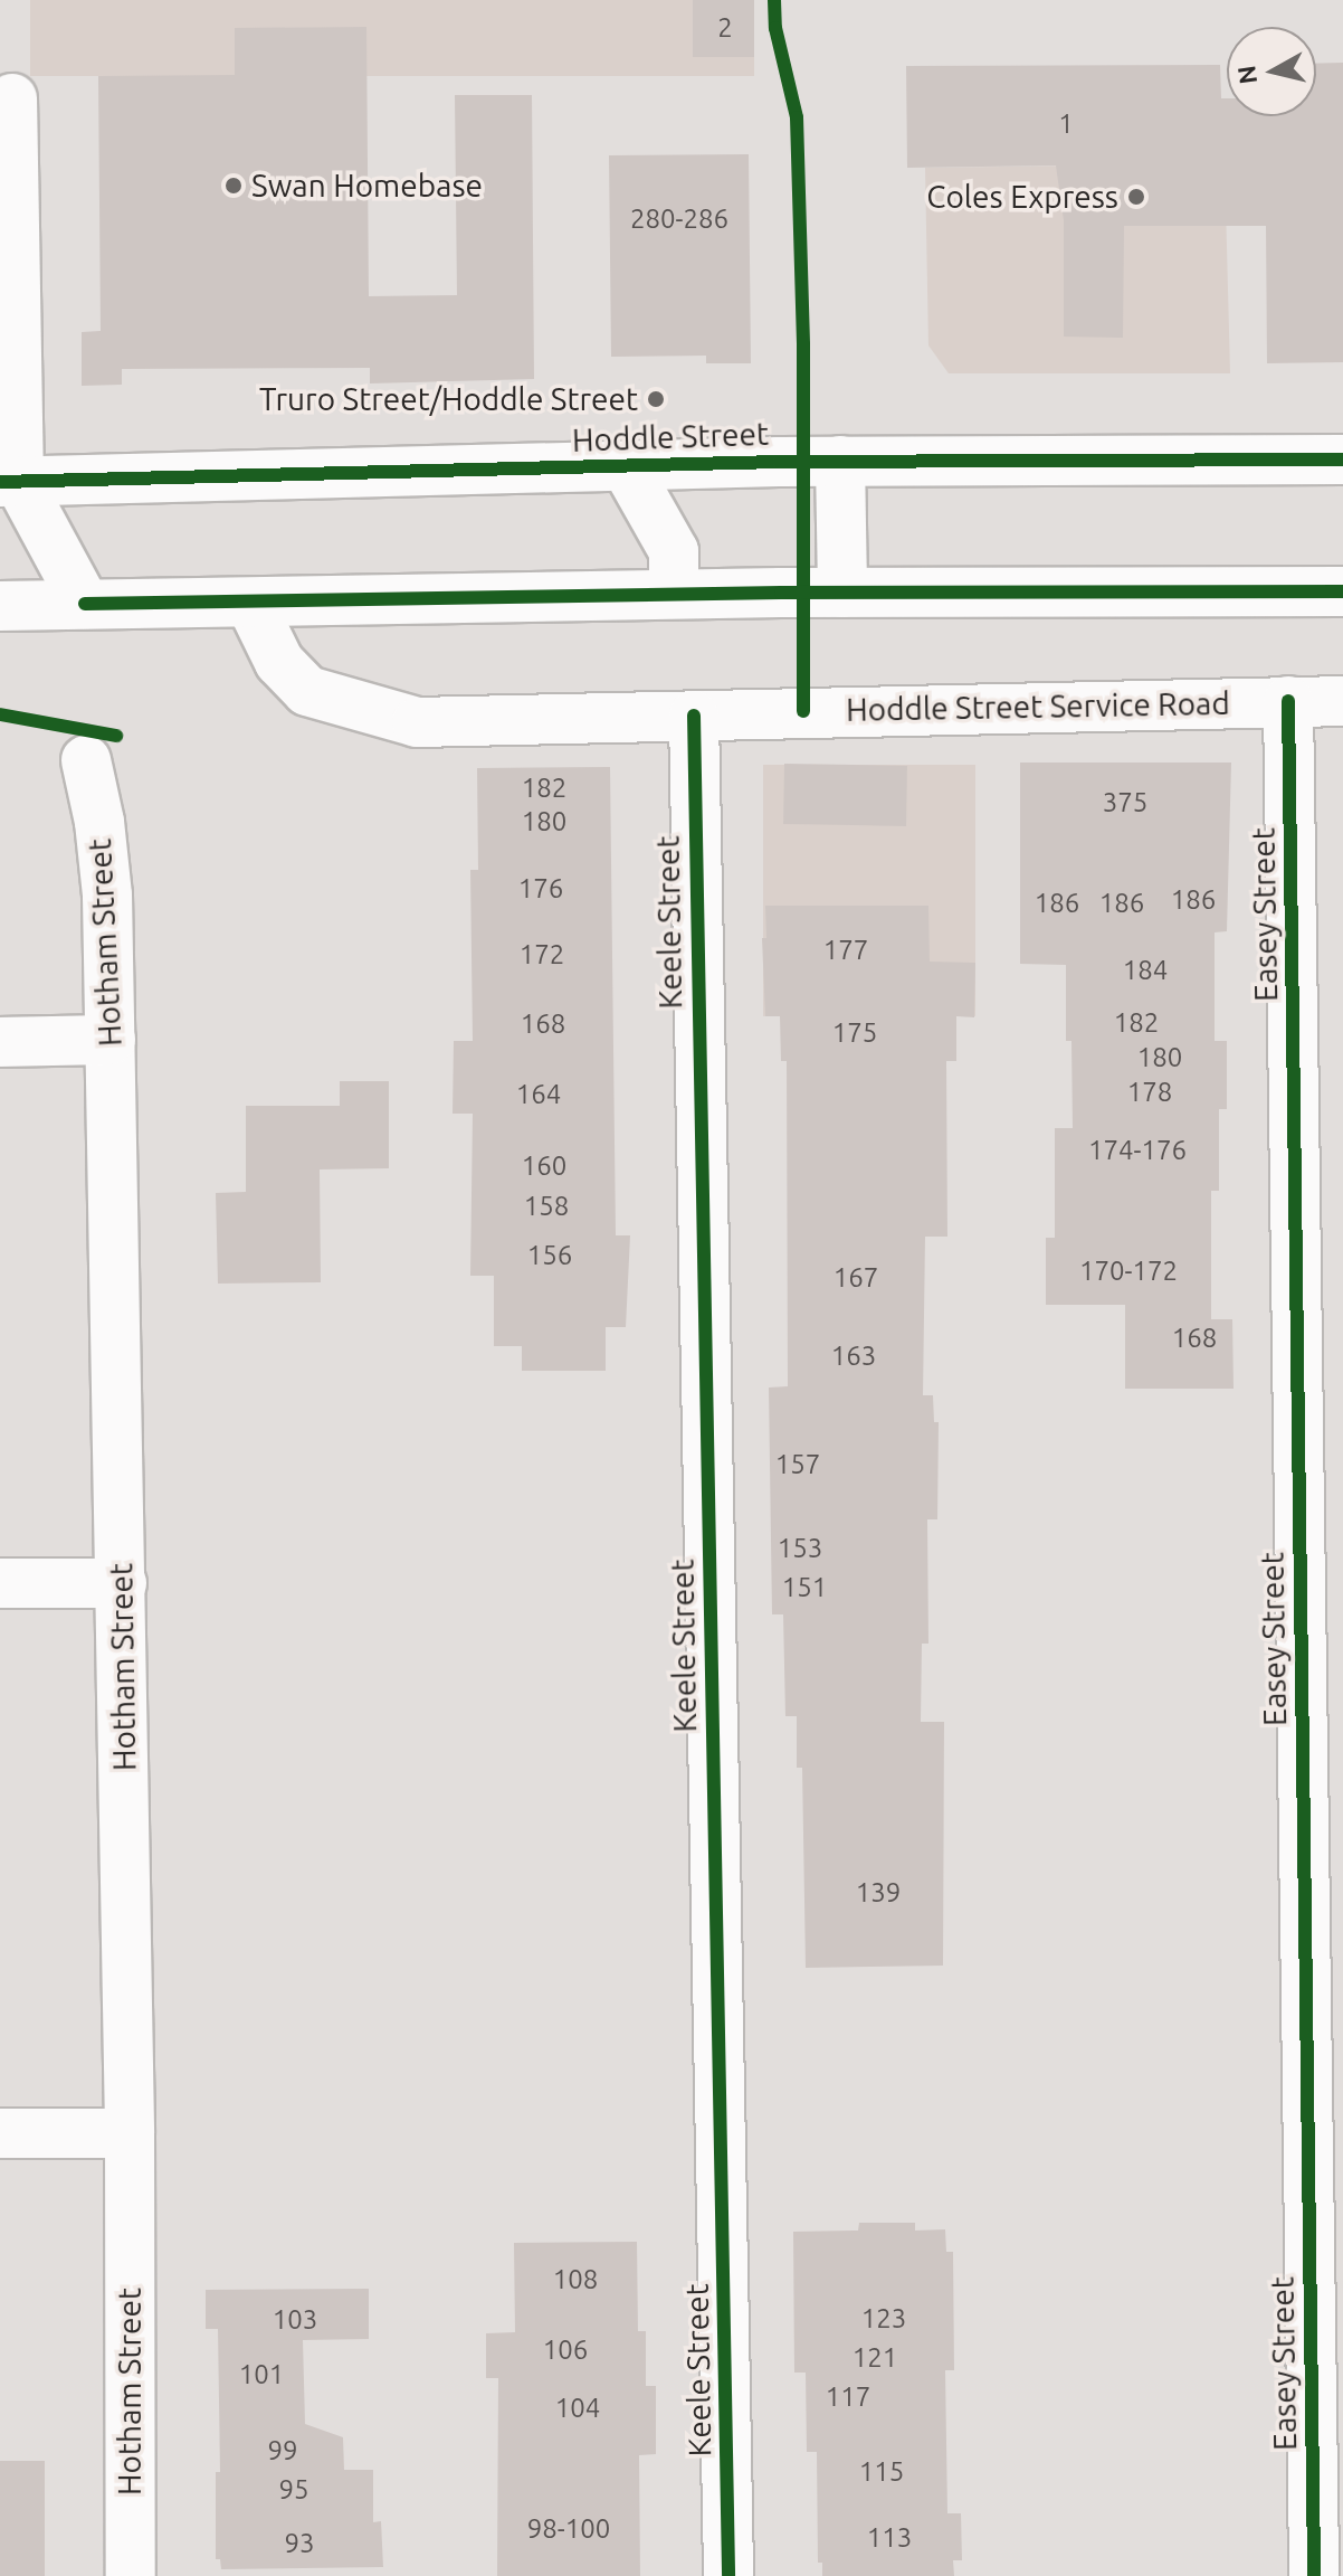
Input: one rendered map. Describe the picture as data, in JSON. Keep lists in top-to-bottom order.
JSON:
{
  "streets": {
    "main road": [
      "Hoddle Street",
      "Hoddle Street Service Road",
      "Easey Street",
      "Keele Street",
      "Hotham Street"
    ]
  },
  "crossings": [
    ["Hoddle Street Service Road", "Easey Street"],
    ["Hoddle Street Service Road", "Keele Street"]
  ],
  "places": ["Swan Homebase", "Coles Express", "Truro Street/Hoddle Street"],
  "house_numbers": [
    "2",
    "1",
    "280-286",
    "182",
    "375",
    "180",
    "176",
    "186",
    "186",
    "186",
    "177",
    "172",
    "184",
    "182",
    "168",
    "175",
    "180",
    "178",
    "164",
    "174-176",
    "160",
    "158",
    "156",
    "170-172",
    "167",
    "168",
    "163",
    "157",
    "153",
    "151",
    "139",
    "108",
    "123",
    "103",
    "106",
    "121",
    "101",
    "117",
    "104",
    "99",
    "115",
    "95",
    "98-100",
    "113",
    "93"
  ],
  "north": "left"
}
